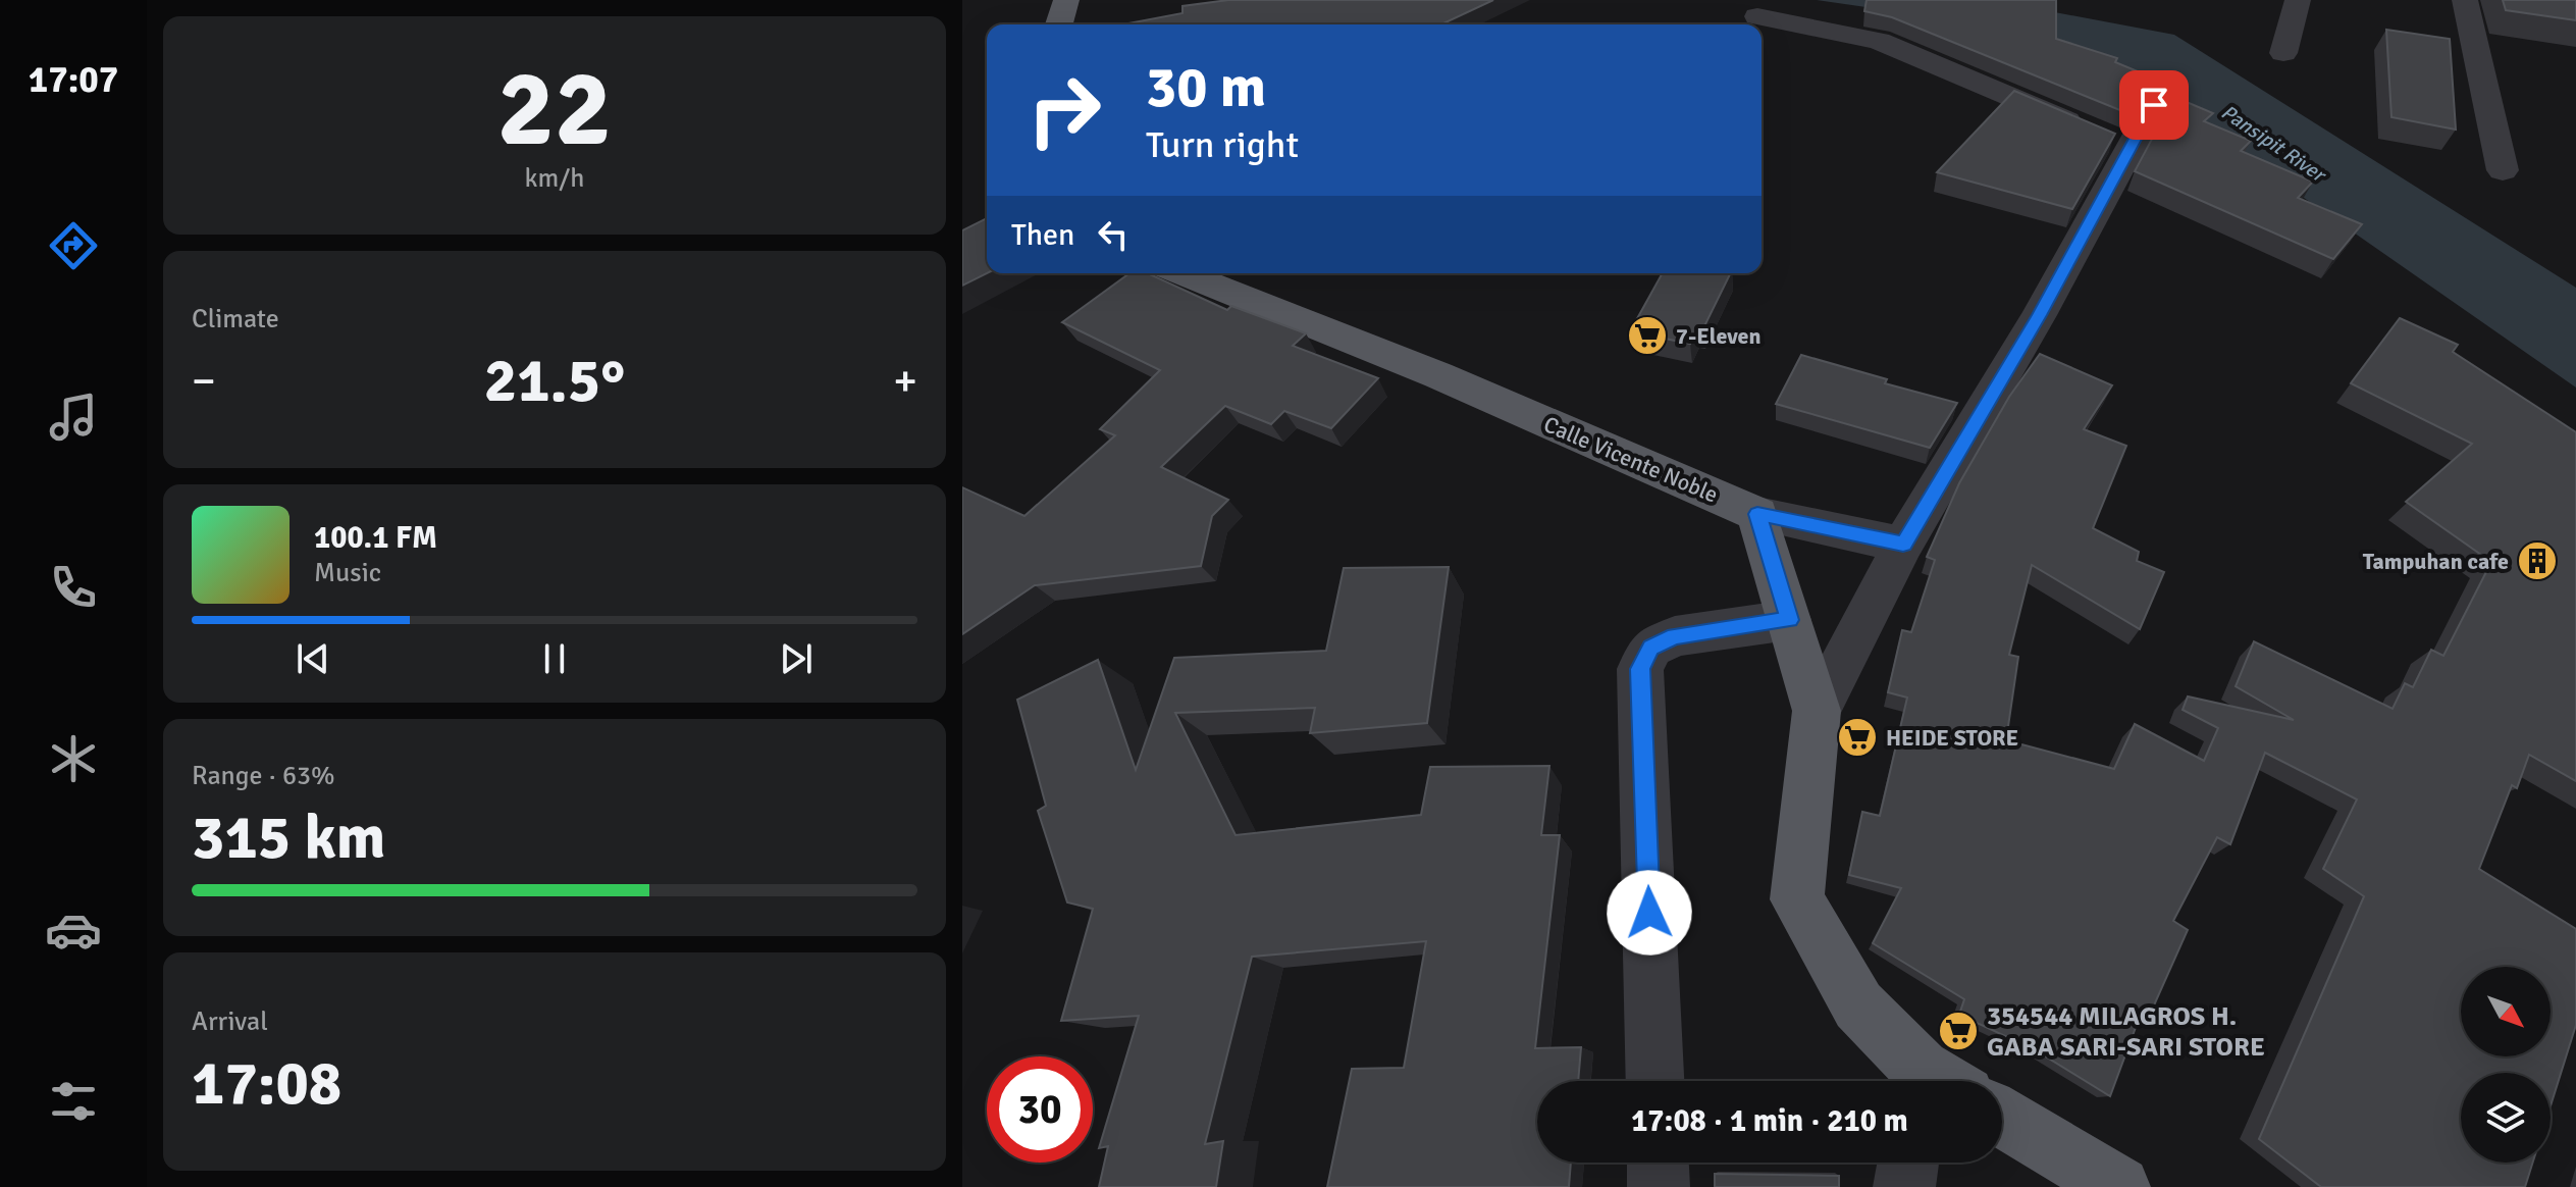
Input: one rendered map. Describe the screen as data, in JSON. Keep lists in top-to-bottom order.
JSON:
{
  "streets": {
    "main road": ["Calle Vicente Noble"]
  },
  "water": ["Pansipit River"],
  "places": {
    "supermarket": ["7-Eleven", "HEIDE STORE", "354544 MILAGROS H. GABA SARI-SARI STORE"],
    "building": ["Tampuhan cafe"]
  },
  "north": "bottom right",
  "page": {
    "tabs": "17:07",
    "tile": [
      ["22", "km/h"],
      "Climate",
      ["Range · 63%", "315 km"],
      ["Arrival", "17:08"]
    ],
    "turn": ["30 m", "Turn right"],
    "then": "Then",
    "heat": ["−", "21.5°", "+"],
    "song": ["100.1 FM", "Music"],
    "limit": "30",
    "trip": "17:08 · 1 min · 210 m"
  }
}
